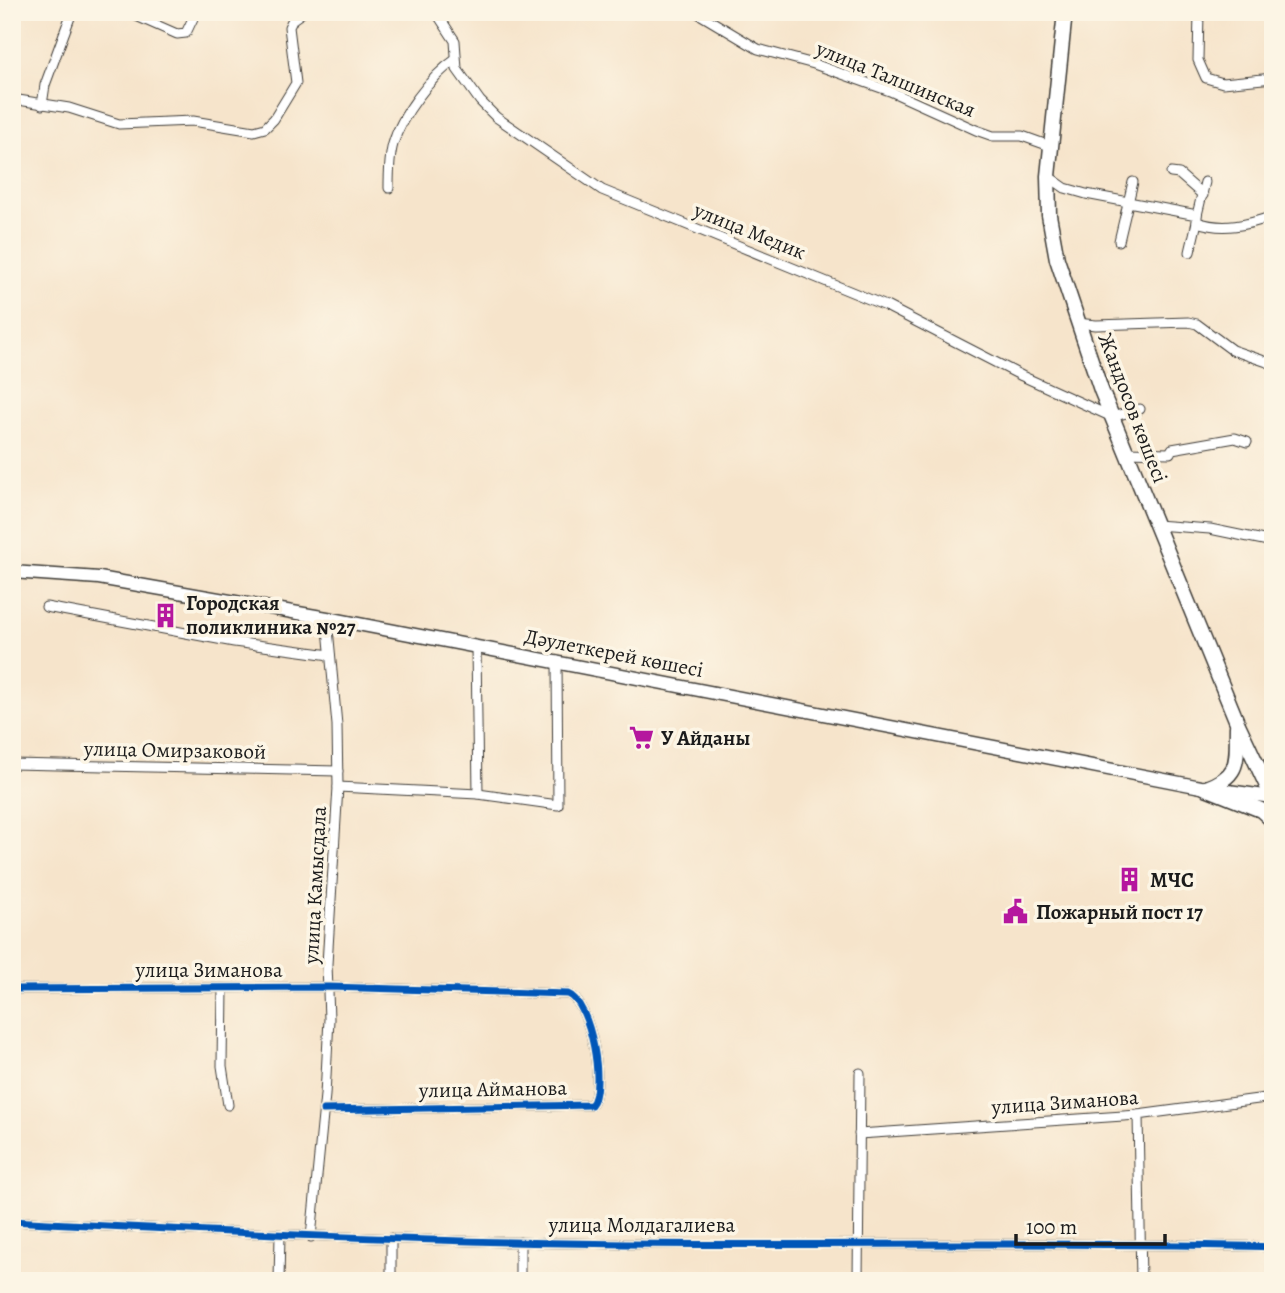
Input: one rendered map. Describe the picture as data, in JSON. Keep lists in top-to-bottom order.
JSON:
{
  "streets": {
    "main road": ["Жандосов көшесі", "Дәулеткерей көшесі"],
    "street": [
      "улица Талшинская",
      "улица Медик",
      "улица Омирзаковой",
      "улица Камысдала",
      "улица Зиманова",
      "улица Айманова",
      "улица Молдагалиева"
    ]
  },
  "crossings": [
    ["улица Талшинская", "Жандосов көшесі"],
    ["улица Медик", "Жандосов көшесі"],
    ["Жандосов көшесі", "Дәулеткерей көшесі"],
    ["Дәулеткерей көшесі", "улица Камысдала"],
    ["улица Омирзаковой", "улица Камысдала"],
    ["улица Камысдала", "улица Зиманова"],
    ["улица Камысдала", "улица Айманова"],
    ["улица Камысдала", "улица Молдагалиева"],
    ["улица Зиманова", "улица Айманова"]
  ],
  "places": {
    "building": ["Городская поликлиника №27", "МЧС"],
    "supermarket": ["У Айданы"],
    "public building": ["Пожарный пост 17"]
  },
  "scale_bar": "100 m"
}
